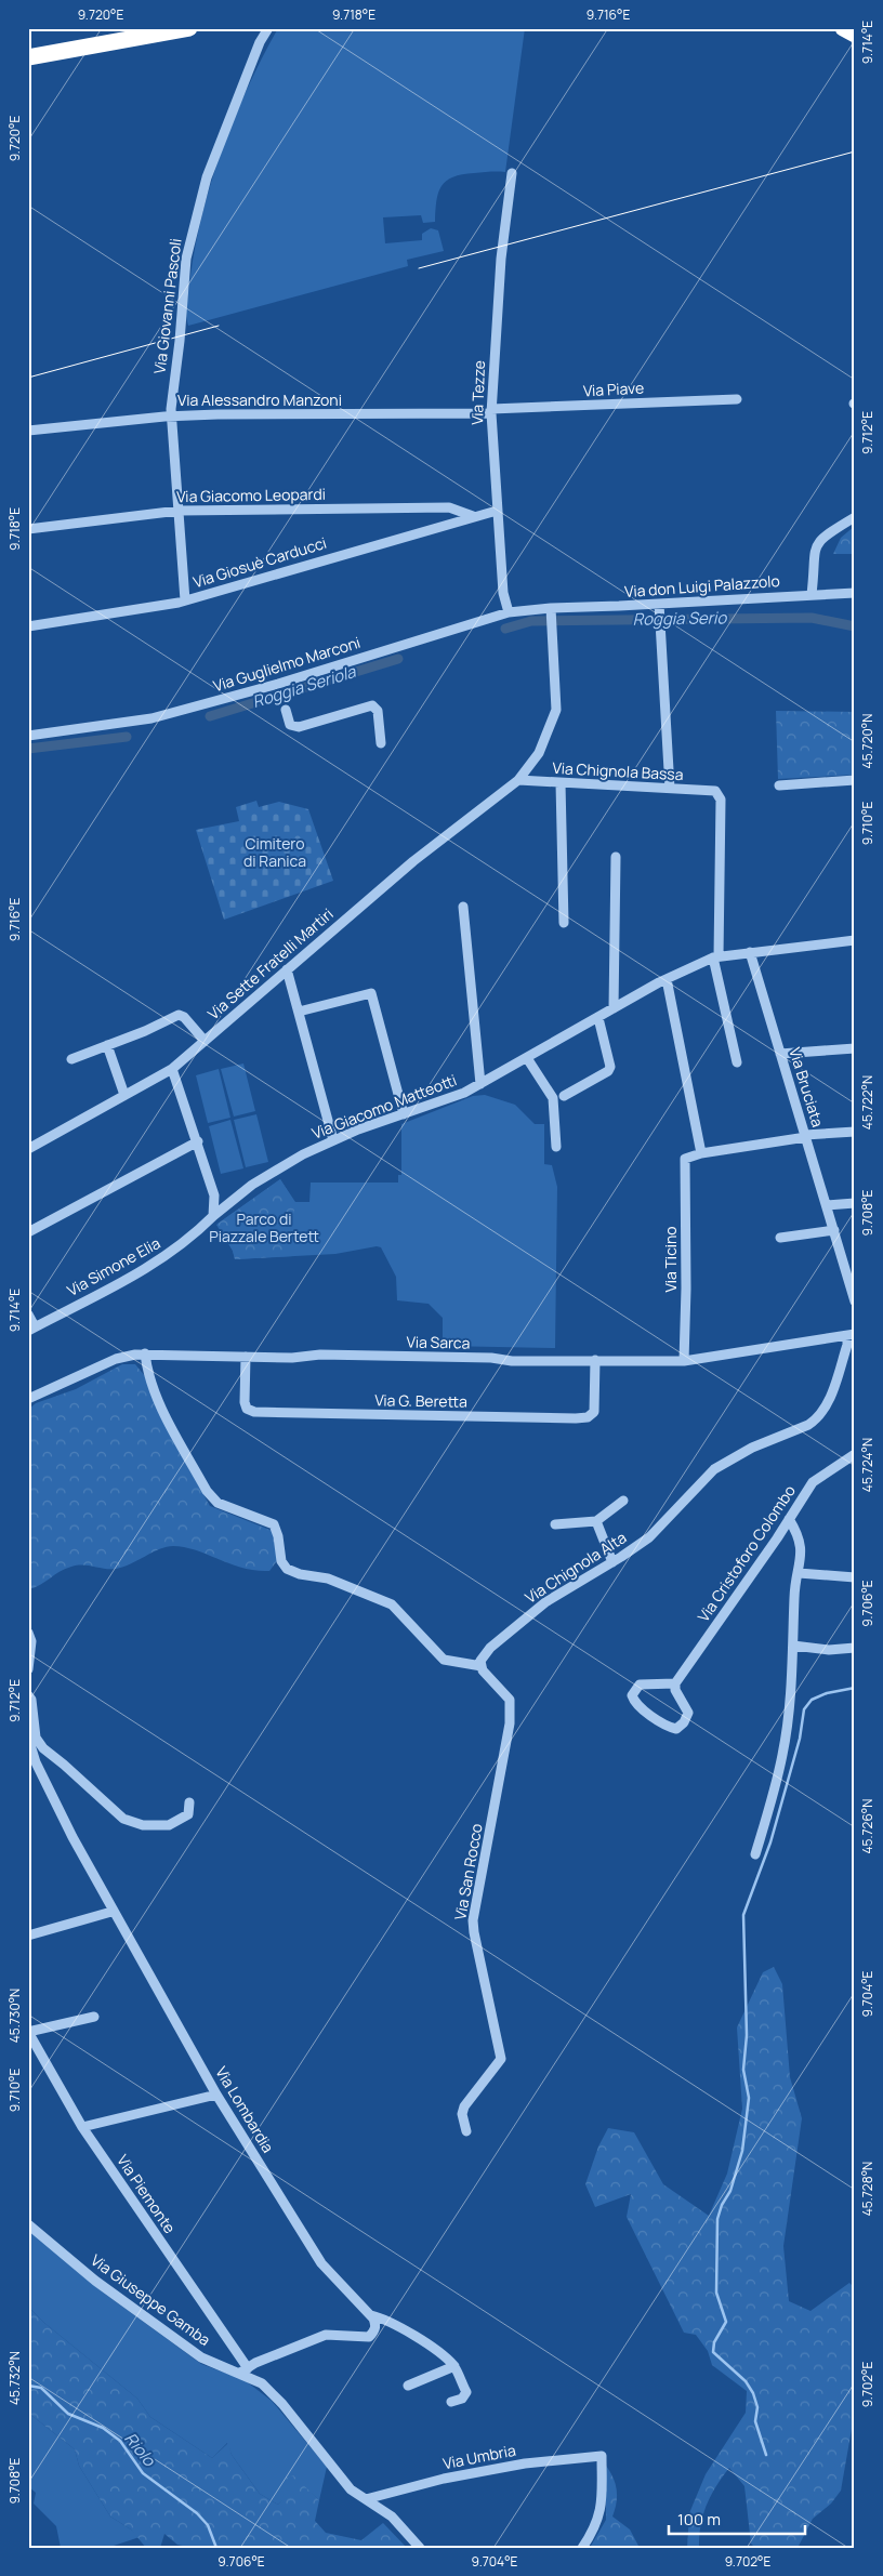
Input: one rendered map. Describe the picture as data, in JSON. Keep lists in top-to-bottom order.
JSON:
{
  "streets": {
    "street": [
      "Via Giovanni Pascoli",
      "Via Piave",
      "Via Tezze",
      "Via Alessandro Manzoni",
      "Via Giacomo Leopardi",
      "Via Giosuè Carducci",
      "Via don Luigi Palazzolo",
      "Via Guglielmo Marconi",
      "Via Chignola Bassa",
      "Via Sette Fratelli Martiri",
      "Via Bruciata",
      "Via Giacomo Matteotti",
      "Via Ticino",
      "Via Simone Elia",
      "Via Sarca",
      "Via G. Beretta",
      "Via Cristoforo Colombo",
      "Via Chignola Alta",
      "Via San Rocco",
      "Via Lombardia",
      "Via Piemonte",
      "Via Giuseppe Gamba",
      "Via Umbria"
    ]
  },
  "crossings": [
    ["Via Giovanni Pascoli", "Via Alessandro Manzoni"],
    ["Via Giovanni Pascoli", "Via Giacomo Leopardi"],
    ["Via Giovanni Pascoli", "Via Giosuè Carducci"],
    ["Via Piave", "Via Tezze"],
    ["Via Piave", "Via Alessandro Manzoni"],
    ["Via Tezze", "Via Alessandro Manzoni"],
    ["Via Tezze", "Via Giosuè Carducci"],
    ["Via Tezze", "Via Guglielmo Marconi"],
    ["Via Giacomo Leopardi", "Via Giosuè Carducci"],
    ["Via don Luigi Palazzolo", "Via Guglielmo Marconi"],
    ["Via don Luigi Palazzolo", "Via Sette Fratelli Martiri"],
    ["Via Guglielmo Marconi", "Via Sette Fratelli Martiri"],
    ["Via Chignola Bassa", "Via Sette Fratelli Martiri"],
    ["Via Chignola Bassa", "Via Giacomo Matteotti"],
    ["Via Bruciata", "Via Giacomo Matteotti"],
    ["Via Giacomo Matteotti", "Via Simone Elia"],
    ["Via Ticino", "Via Sarca"],
    ["Via Sarca", "Via G. Beretta"],
    ["Via Sarca", "Via Chignola Alta"],
    ["Via Chignola Alta", "Via San Rocco"],
    ["Via Piemonte", "Via Giuseppe Gamba"],
    ["Via Giuseppe Gamba", "Via Umbria"]
  ],
  "water": ["Roggia Serio", "Roggia Seriola", "Riolo"],
  "parks": ["Cimitero di Ranica", "Parco di Piazzale Bertett"],
  "scale_bar": "100 m",
  "coordinates": [
    "9.720°E",
    "9.718°E",
    "9.716°E",
    "9.714°E",
    "9.712°E",
    "45.720°N",
    "9.710°E",
    "45.722°N",
    "9.708°E",
    "45.724°N",
    "9.706°E",
    "45.726°N",
    "9.704°E",
    "45.730°N",
    "45.728°N",
    "45.732°N",
    "9.702°E"
  ]
}
